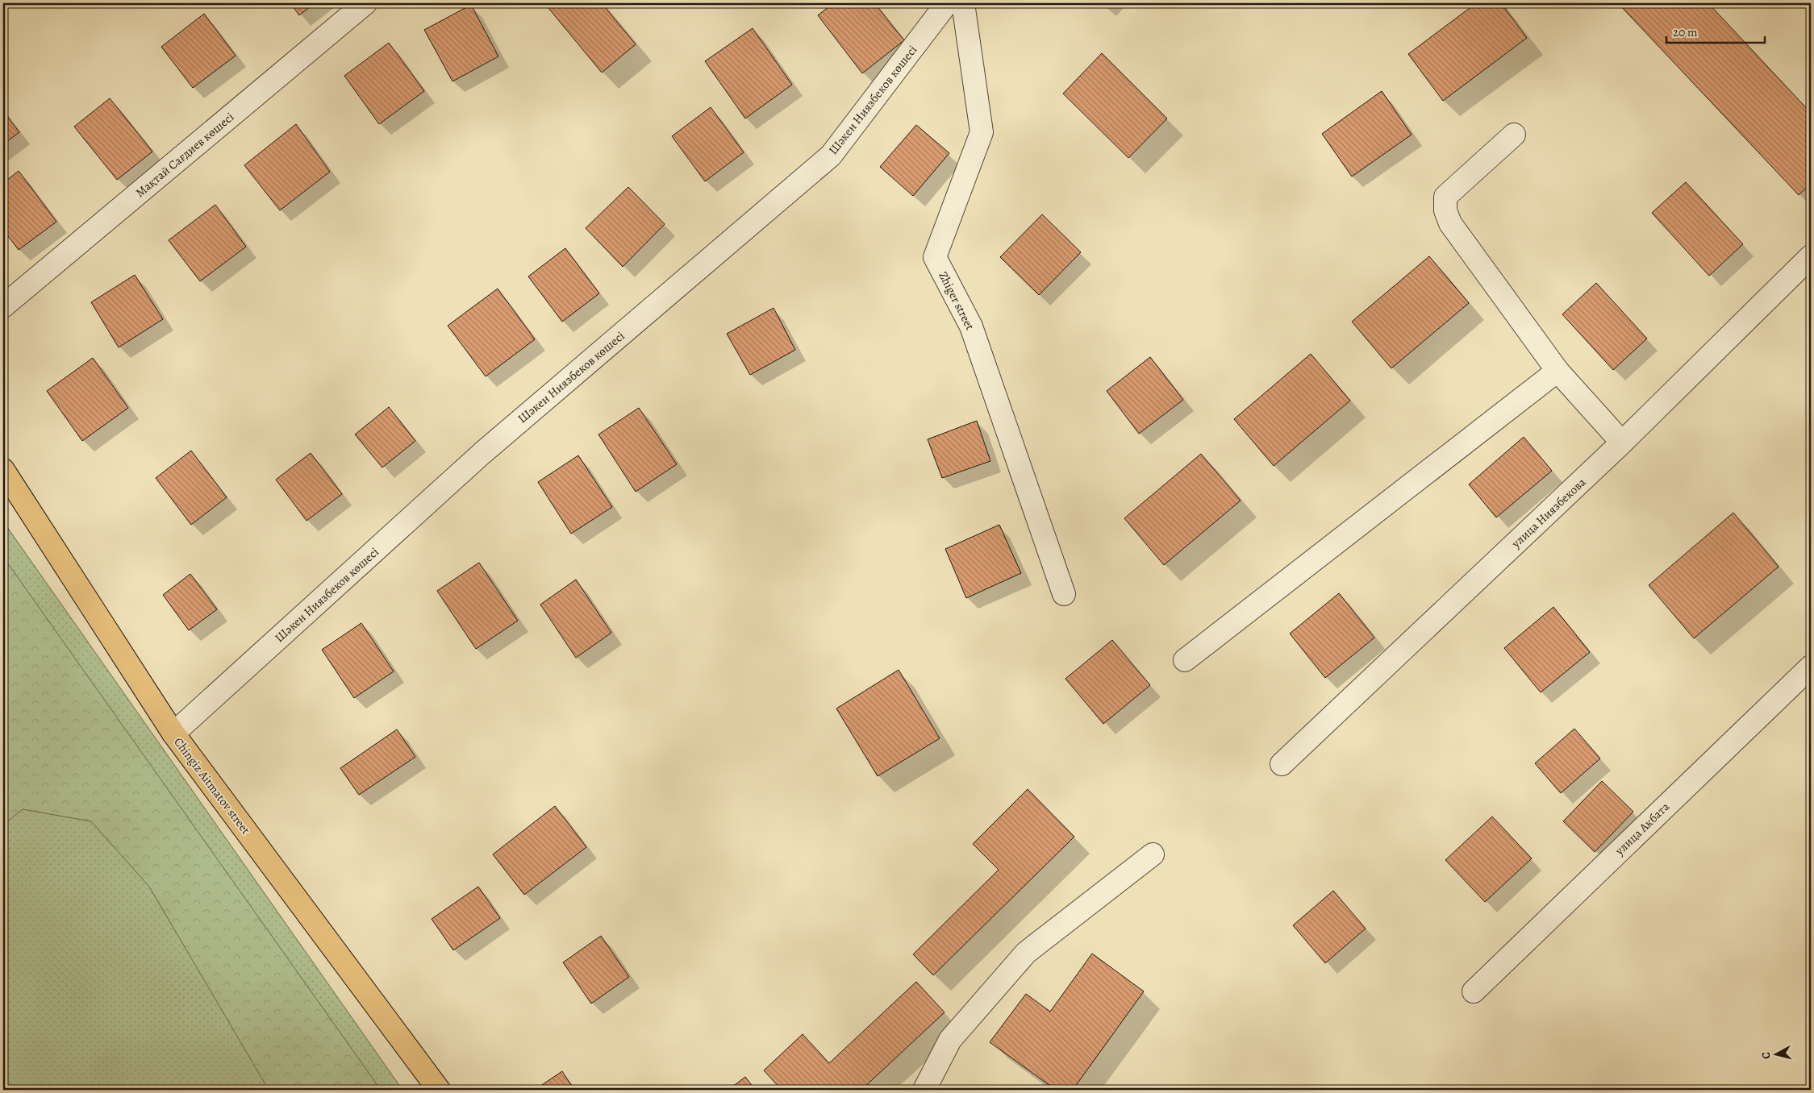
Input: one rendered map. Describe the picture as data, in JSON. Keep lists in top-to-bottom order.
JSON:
{
  "streets": {
    "main road": ["Chingiz Aitmatov street"],
    "street": [
      "Шәкен Ниязбеков көшесі",
      "Мақтай Сағдиев көшесі",
      "Zhiger street",
      "улица Ниязбекова",
      "улица Акбата"
    ]
  },
  "crossings": [
    ["Шәкен Ниязбеков көшесі", "Chingiz Aitmatov street"]
  ],
  "scale_bar": "20 m",
  "north": "left"
}
